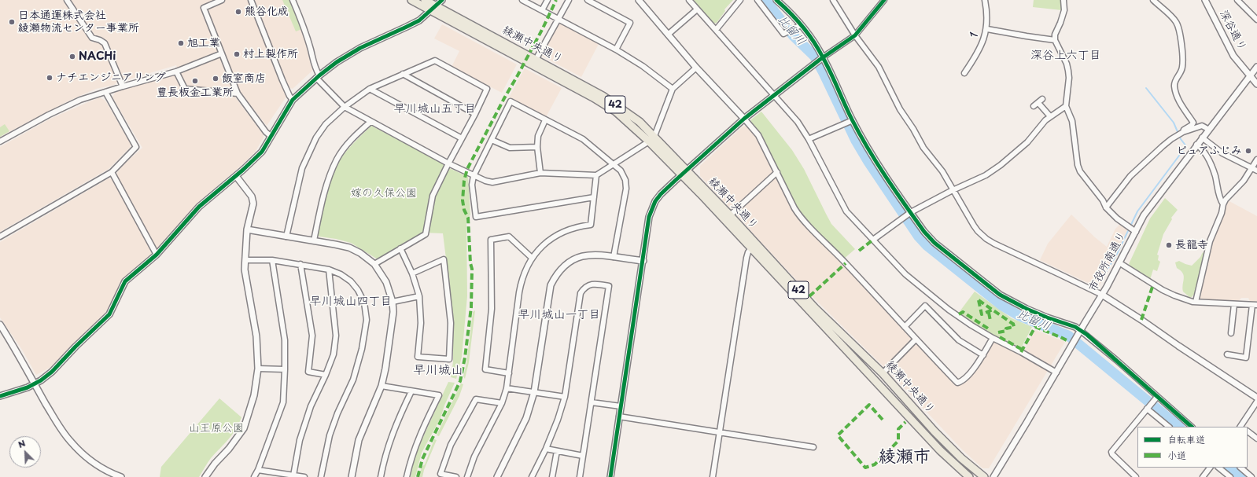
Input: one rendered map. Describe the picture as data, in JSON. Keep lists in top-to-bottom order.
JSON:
{
  "streets": {
    "main road": ["綾瀬中央通り", "42"],
    "street": ["深谷通り", "1", "市役所南通り"]
  },
  "crossings": [
    ["深谷通り", "市役所南通り"]
  ],
  "districts": [
    "深谷上六丁目",
    "早川城山五丁目",
    "早川城山四丁目",
    "早川城山一丁目",
    "早川城山",
    "綾瀬市"
  ],
  "water": ["比留川"],
  "parks": ["嫁の久保公園", "山王原公園"],
  "places": [
    "熊谷化成",
    "日本通運株式会社 綾瀬物流センター事業所",
    "旭工業",
    "村上製作所",
    "NACHi",
    "ナチエンジニアリング",
    "飯室商店",
    "豊長板金工業所",
    "ピュアふじみ",
    "長龍寺"
  ],
  "legend": ["自転車道", "小道"],
  "north": "top left"
}
